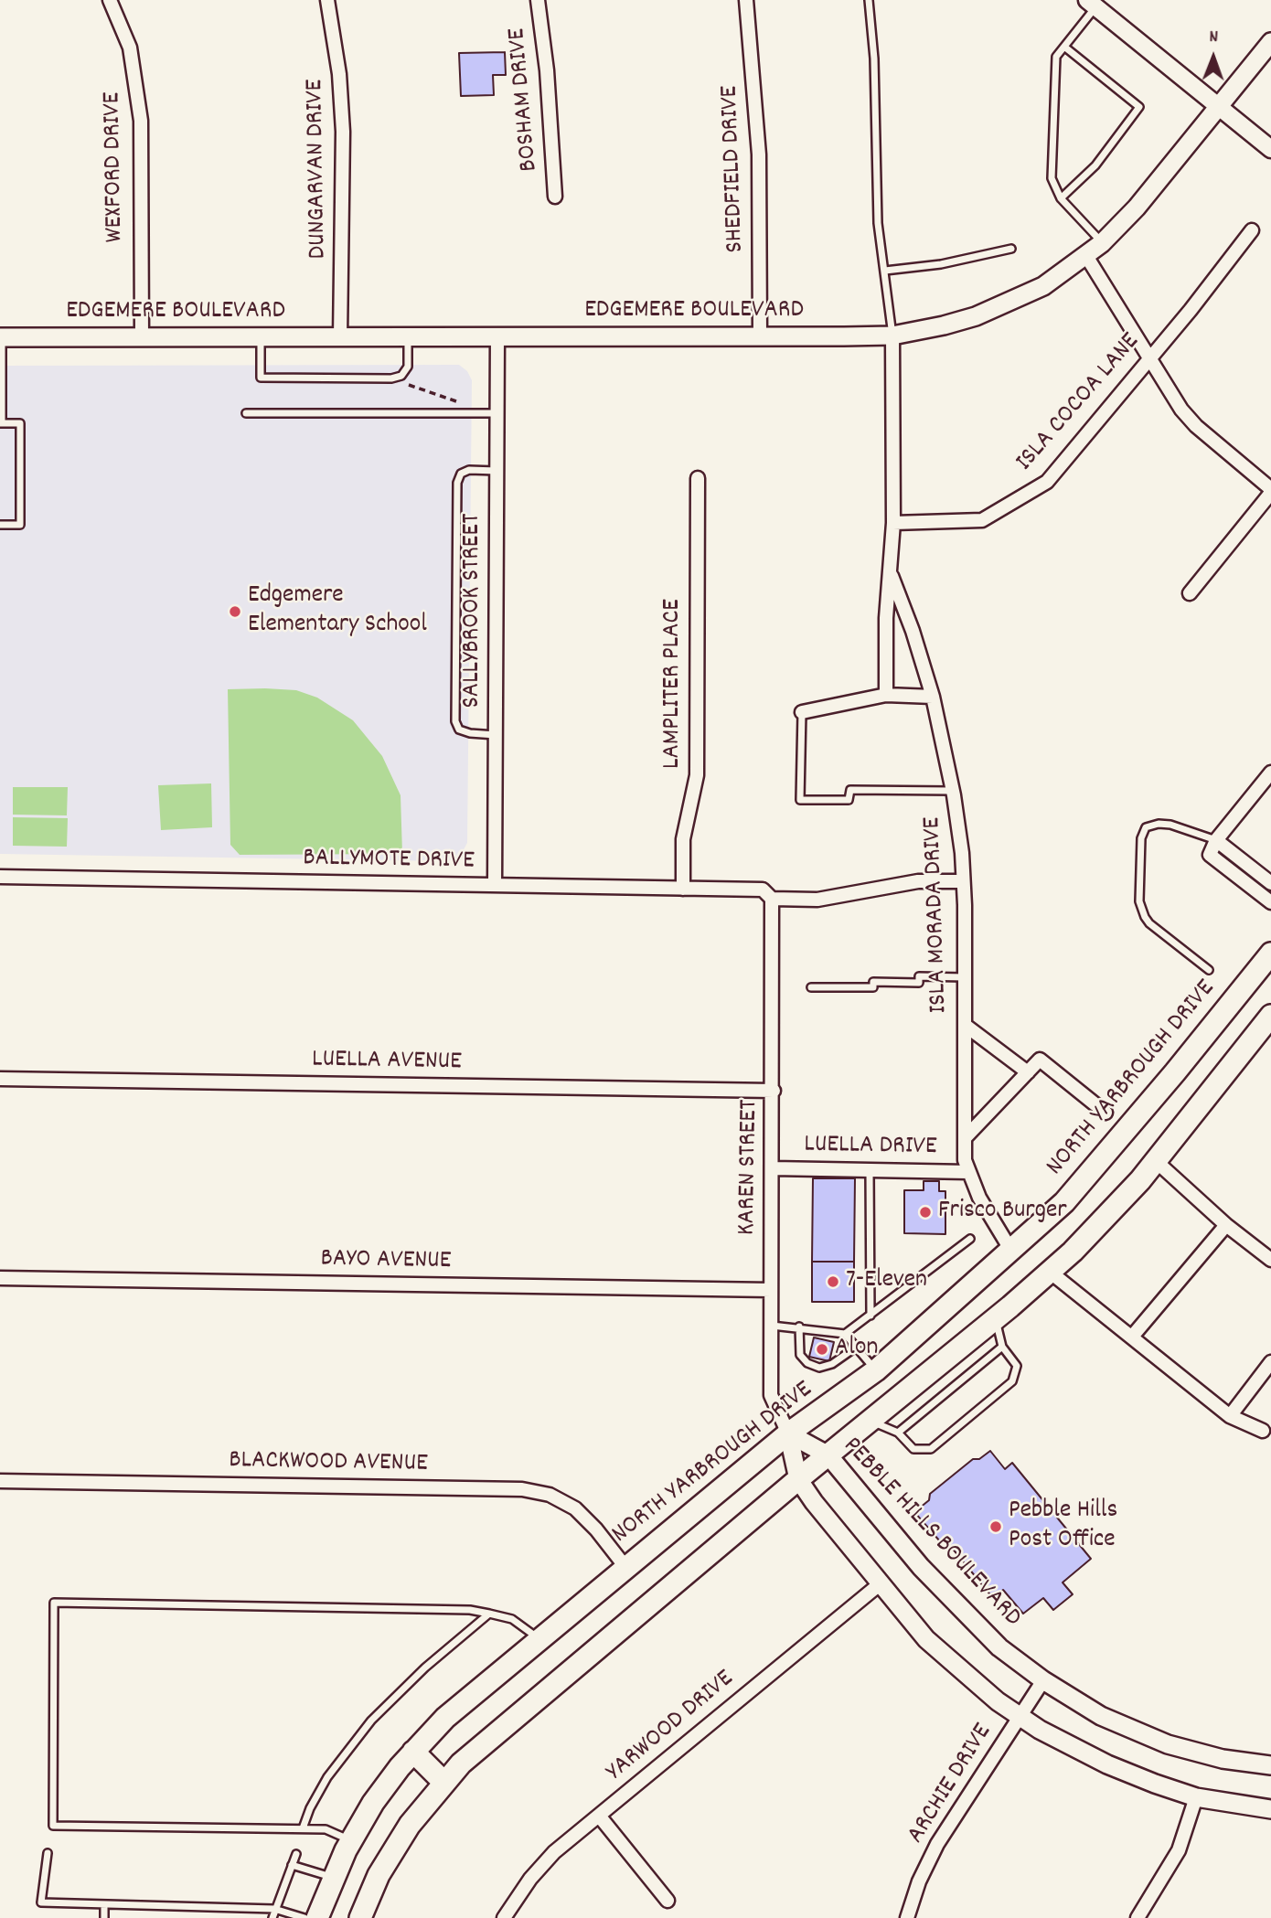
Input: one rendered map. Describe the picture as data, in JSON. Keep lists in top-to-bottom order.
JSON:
{
  "streets": {
    "main road": ["EDGEMERE BOULEVARD", "NORTH YARBROUGH DRIVE", "PEBBLE HILLS BOULEVARD"],
    "street": [
      "BOSHAM DRIVE",
      "WEXFORD DRIVE",
      "DUNGARVAN DRIVE",
      "SHEDFIELD DRIVE",
      "ISLA COCOA LANE",
      "SALLYBROOK STREET",
      "LAMPLITER PLACE",
      "BALLYMOTE DRIVE",
      "ISLA MORADA DRIVE",
      "LUELLA AVENUE",
      "LUELLA DRIVE",
      "KAREN STREET",
      "BAYO AVENUE",
      "BLACKWOOD AVENUE",
      "YARWOOD DRIVE",
      "ARCHIE DRIVE"
    ]
  },
  "crossings": [
    ["WEXFORD DRIVE", "EDGEMERE BOULEVARD"],
    ["DUNGARVAN DRIVE", "EDGEMERE BOULEVARD"],
    ["SHEDFIELD DRIVE", "EDGEMERE BOULEVARD"],
    ["EDGEMERE BOULEVARD", "SALLYBROOK STREET"],
    ["EDGEMERE BOULEVARD", "ISLA MORADA DRIVE"],
    ["ISLA COCOA LANE", "ISLA MORADA DRIVE"],
    ["SALLYBROOK STREET", "BALLYMOTE DRIVE"],
    ["LAMPLITER PLACE", "BALLYMOTE DRIVE"],
    ["BALLYMOTE DRIVE", "ISLA MORADA DRIVE"],
    ["BALLYMOTE DRIVE", "KAREN STREET"],
    ["ISLA MORADA DRIVE", "NORTH YARBROUGH DRIVE"],
    ["ISLA MORADA DRIVE", "LUELLA DRIVE"],
    ["LUELLA AVENUE", "KAREN STREET"],
    ["NORTH YARBROUGH DRIVE", "KAREN STREET"],
    ["NORTH YARBROUGH DRIVE", "BLACKWOOD AVENUE"],
    ["NORTH YARBROUGH DRIVE", "PEBBLE HILLS BOULEVARD"],
    ["LUELLA DRIVE", "KAREN STREET"],
    ["KAREN STREET", "BAYO AVENUE"],
    ["KAREN STREET", "PEBBLE HILLS BOULEVARD"],
    ["PEBBLE HILLS BOULEVARD", "ARCHIE DRIVE"]
  ],
  "places": [
    "Edgemere Elementary School",
    "Frisco Burger",
    "7-Eleven",
    "Alon",
    "Pebble Hills Post Office"
  ],
  "north": "top"
}
